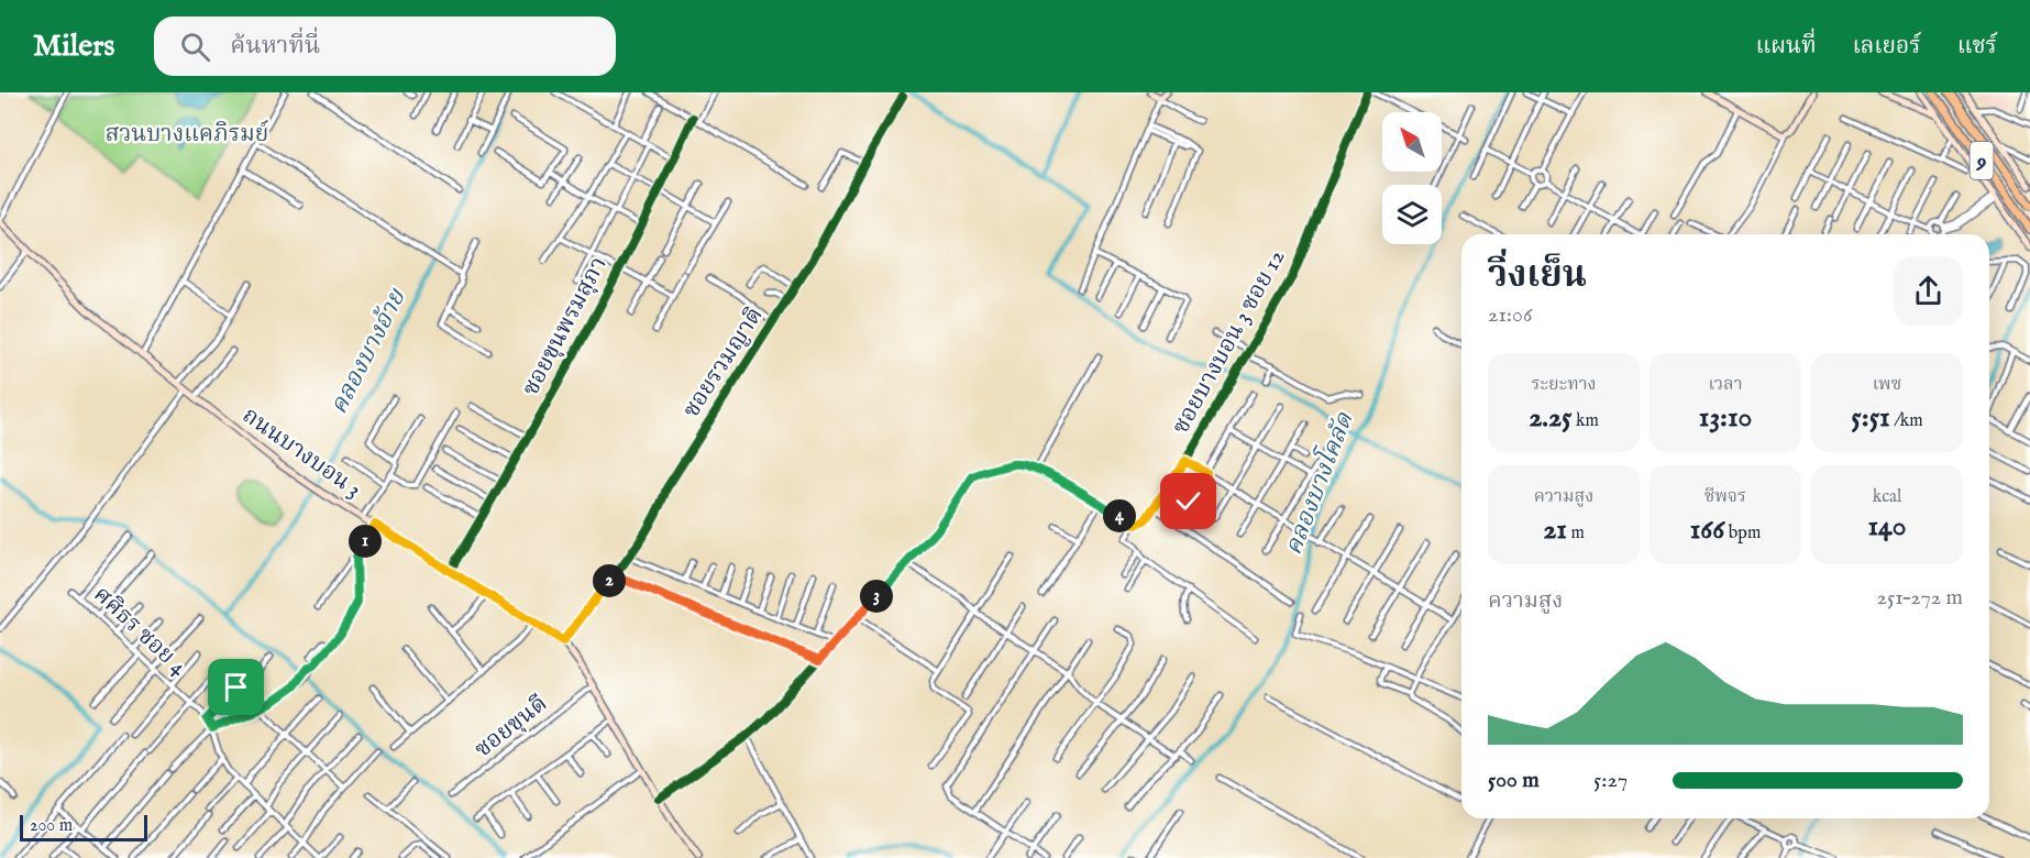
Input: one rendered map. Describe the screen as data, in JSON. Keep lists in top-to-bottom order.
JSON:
{
  "streets": {
    "highway": ["9"],
    "street": [
      "ซอยขุนพรมสุภา",
      "ซอยบางบอน 3 ซอย 12",
      "ซอยรวมญาติ",
      "ถนนบางบอน 3",
      "ศศิธร ซอย 4",
      "ซอยขุนดี"
    ]
  },
  "crossings": [
    ["ซอยขุนพรมสุภา", "ถนนบางบอน 3"],
    ["ซอยรวมญาติ", "ถนนบางบอน 3"],
    ["ถนนบางบอน 3", "ซอยขุนดี"]
  ],
  "water": ["คลองบางอ้าย", "คลองบางโคลัด"],
  "parks": ["สวนบางแคภิรมย์"],
  "scale_bar": "200 m",
  "north": "top left",
  "page": {
    "header": "Milers",
    "search": "ค้นหาที่นี่",
    "nav": ["แผนที่", "เลเยอร์", "แชร์"],
    "heading": ["วิ่งเย็น", "21:06"],
    "stats": [
      ["ระยะทาง", "2.25 km"],
      ["เวลา", "13:10"],
      ["เพซ", "5:51 /km"],
      ["ความสูง", "21 m"],
      ["ชีพจร", "166 bpm"],
      ["kcal", "140"]
    ],
    "pins": [
      "4",
      "1",
      "2",
      "3"
    ],
    "chart": ["ความสูง", "251–272 m"],
    "list": [
      {
        "name": "500 m",
        "note": "5:27"
      }
    ],
    "scale": "200 m"
  }
}
